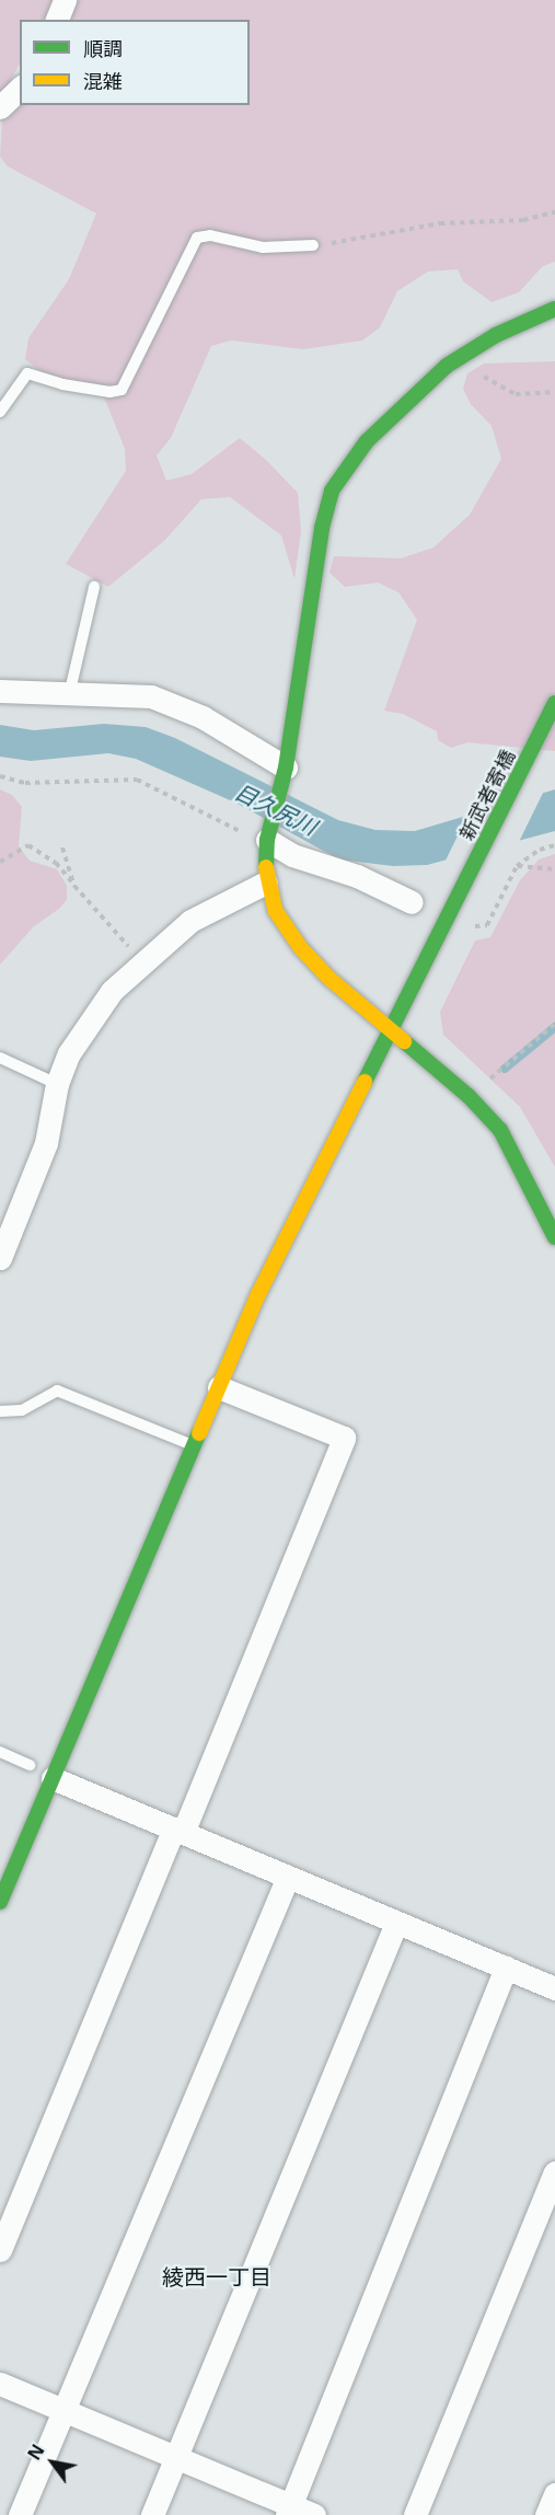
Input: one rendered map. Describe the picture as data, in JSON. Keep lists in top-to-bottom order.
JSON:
{
  "streets": {
    "street": ["新武者寄橋"]
  },
  "districts": ["綾西一丁目"],
  "water": ["目久尻川"],
  "legend": ["順調", "混雑"],
  "north": "top left"
}
